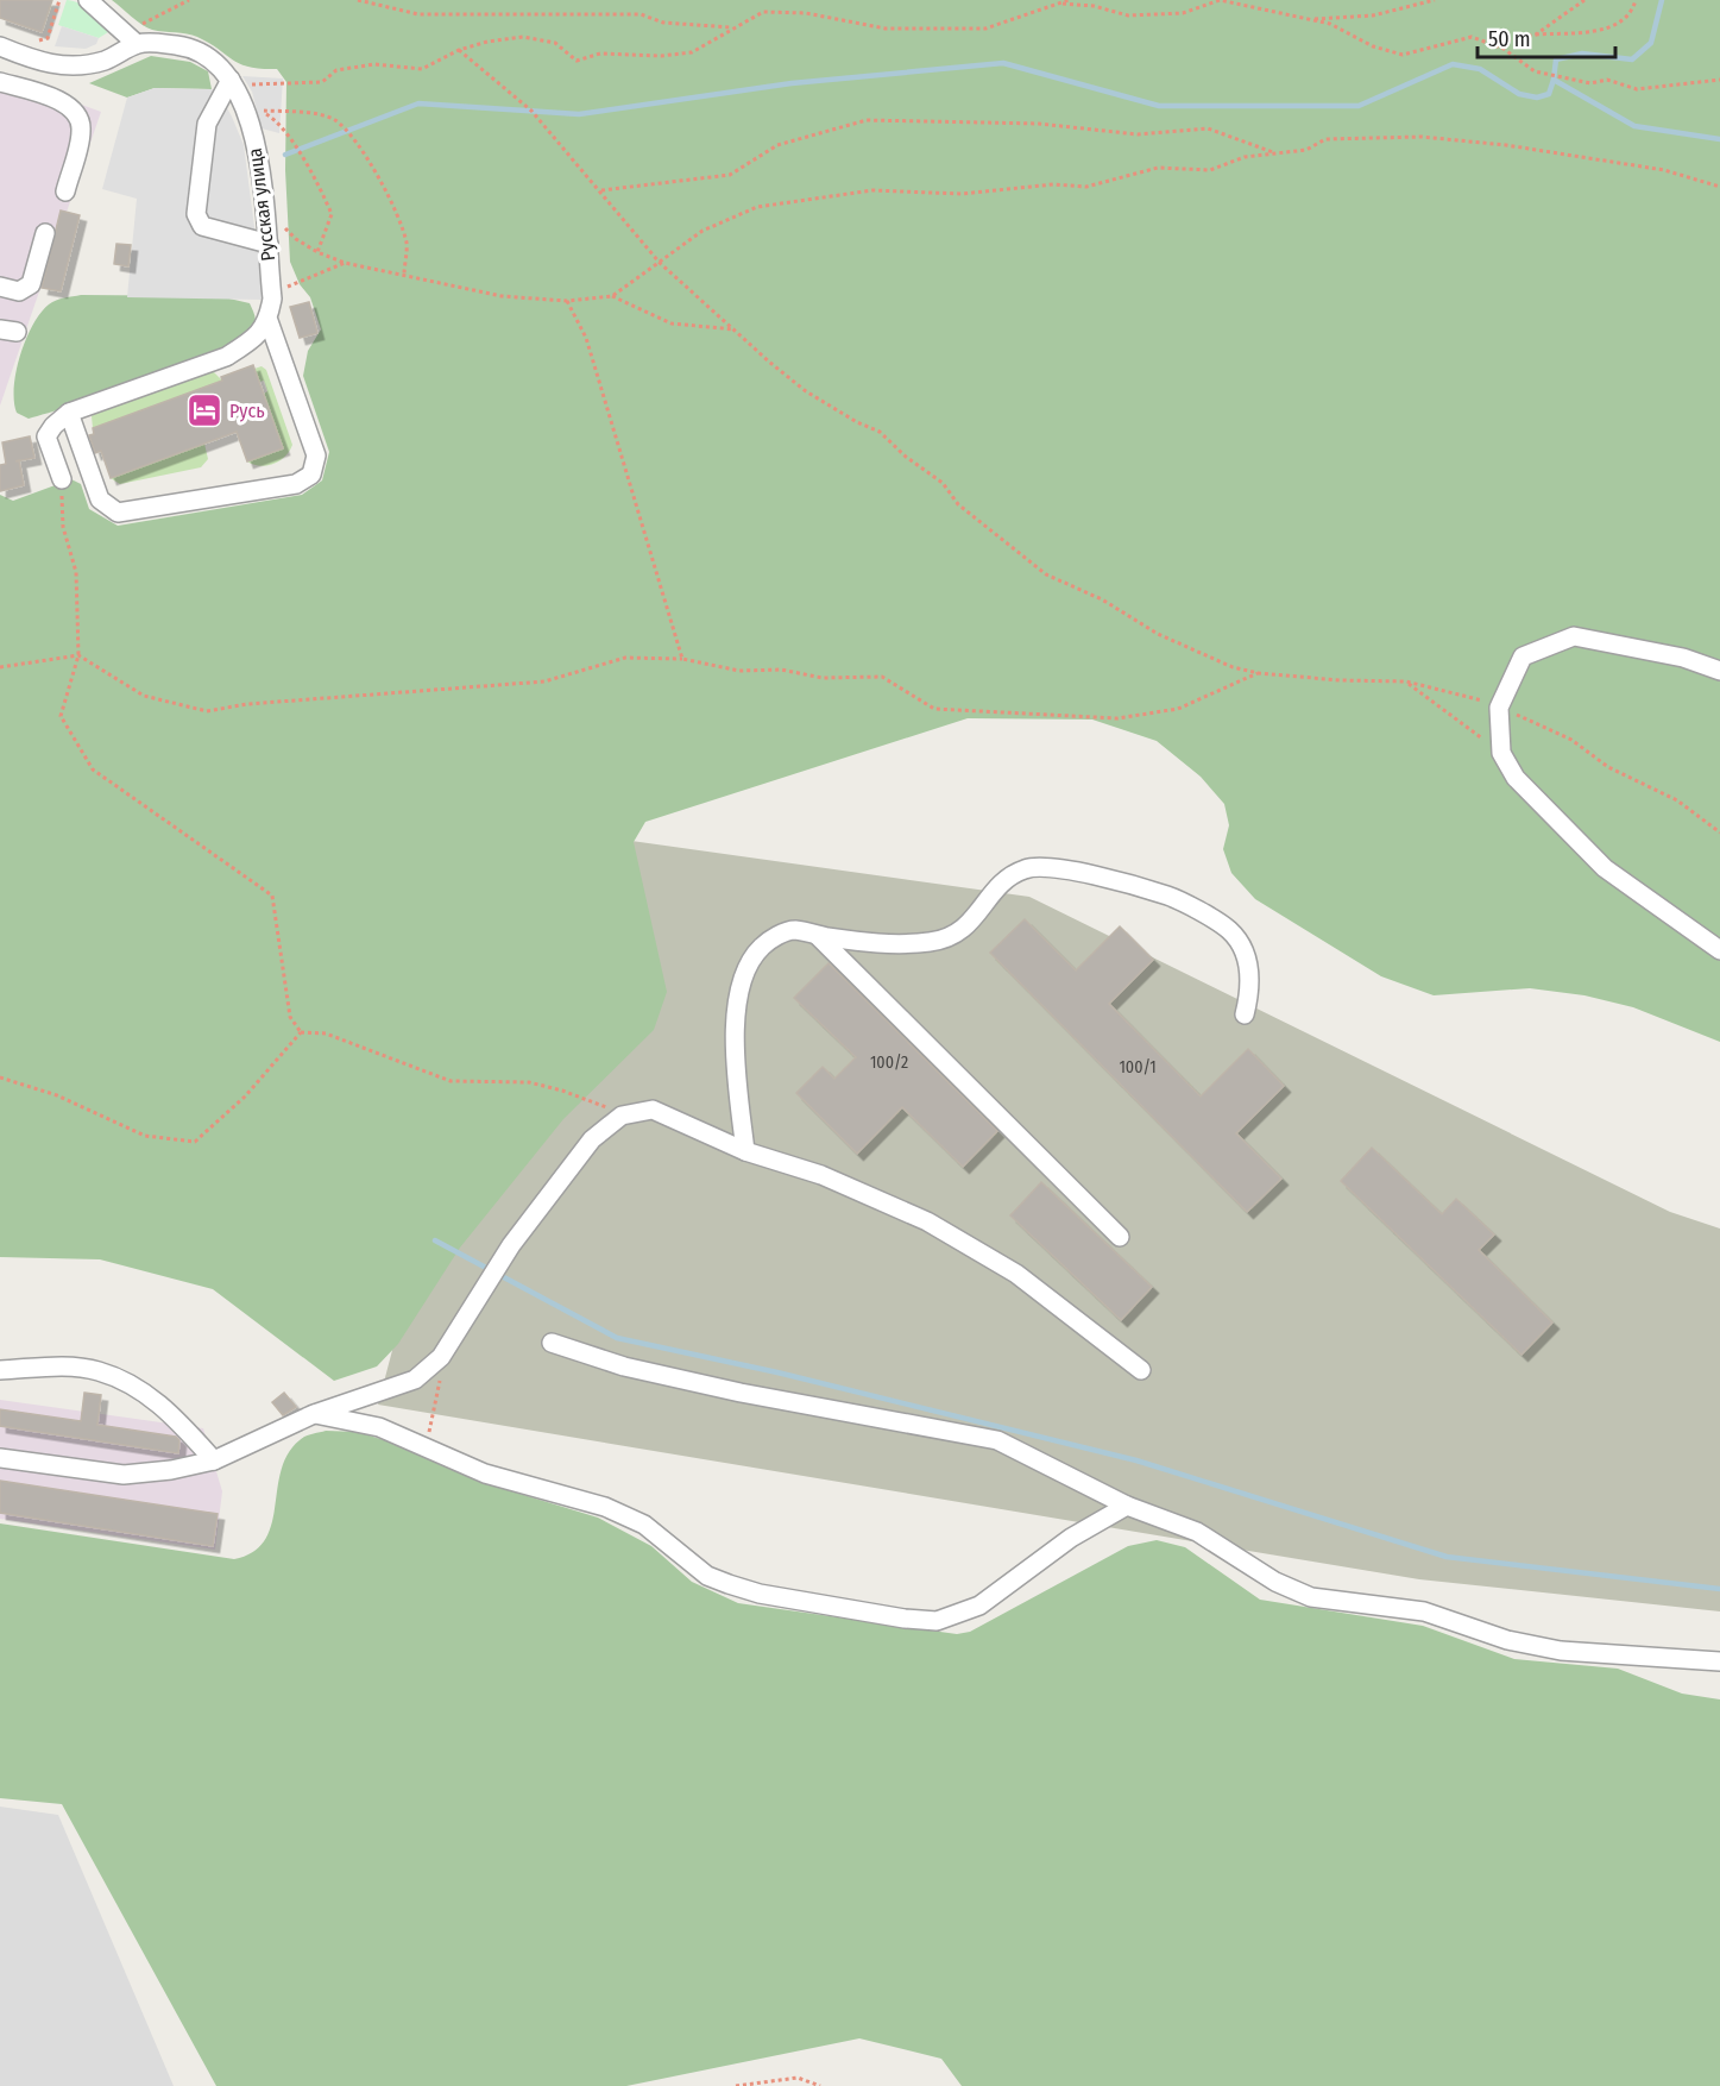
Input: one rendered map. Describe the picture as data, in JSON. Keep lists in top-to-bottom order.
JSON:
{
  "streets": {
    "street": ["Русская улица"]
  },
  "places": {
    "hotel": ["Русь"]
  },
  "house_numbers": ["100/2", "100/1"],
  "scale_bar": "50 m"
}
